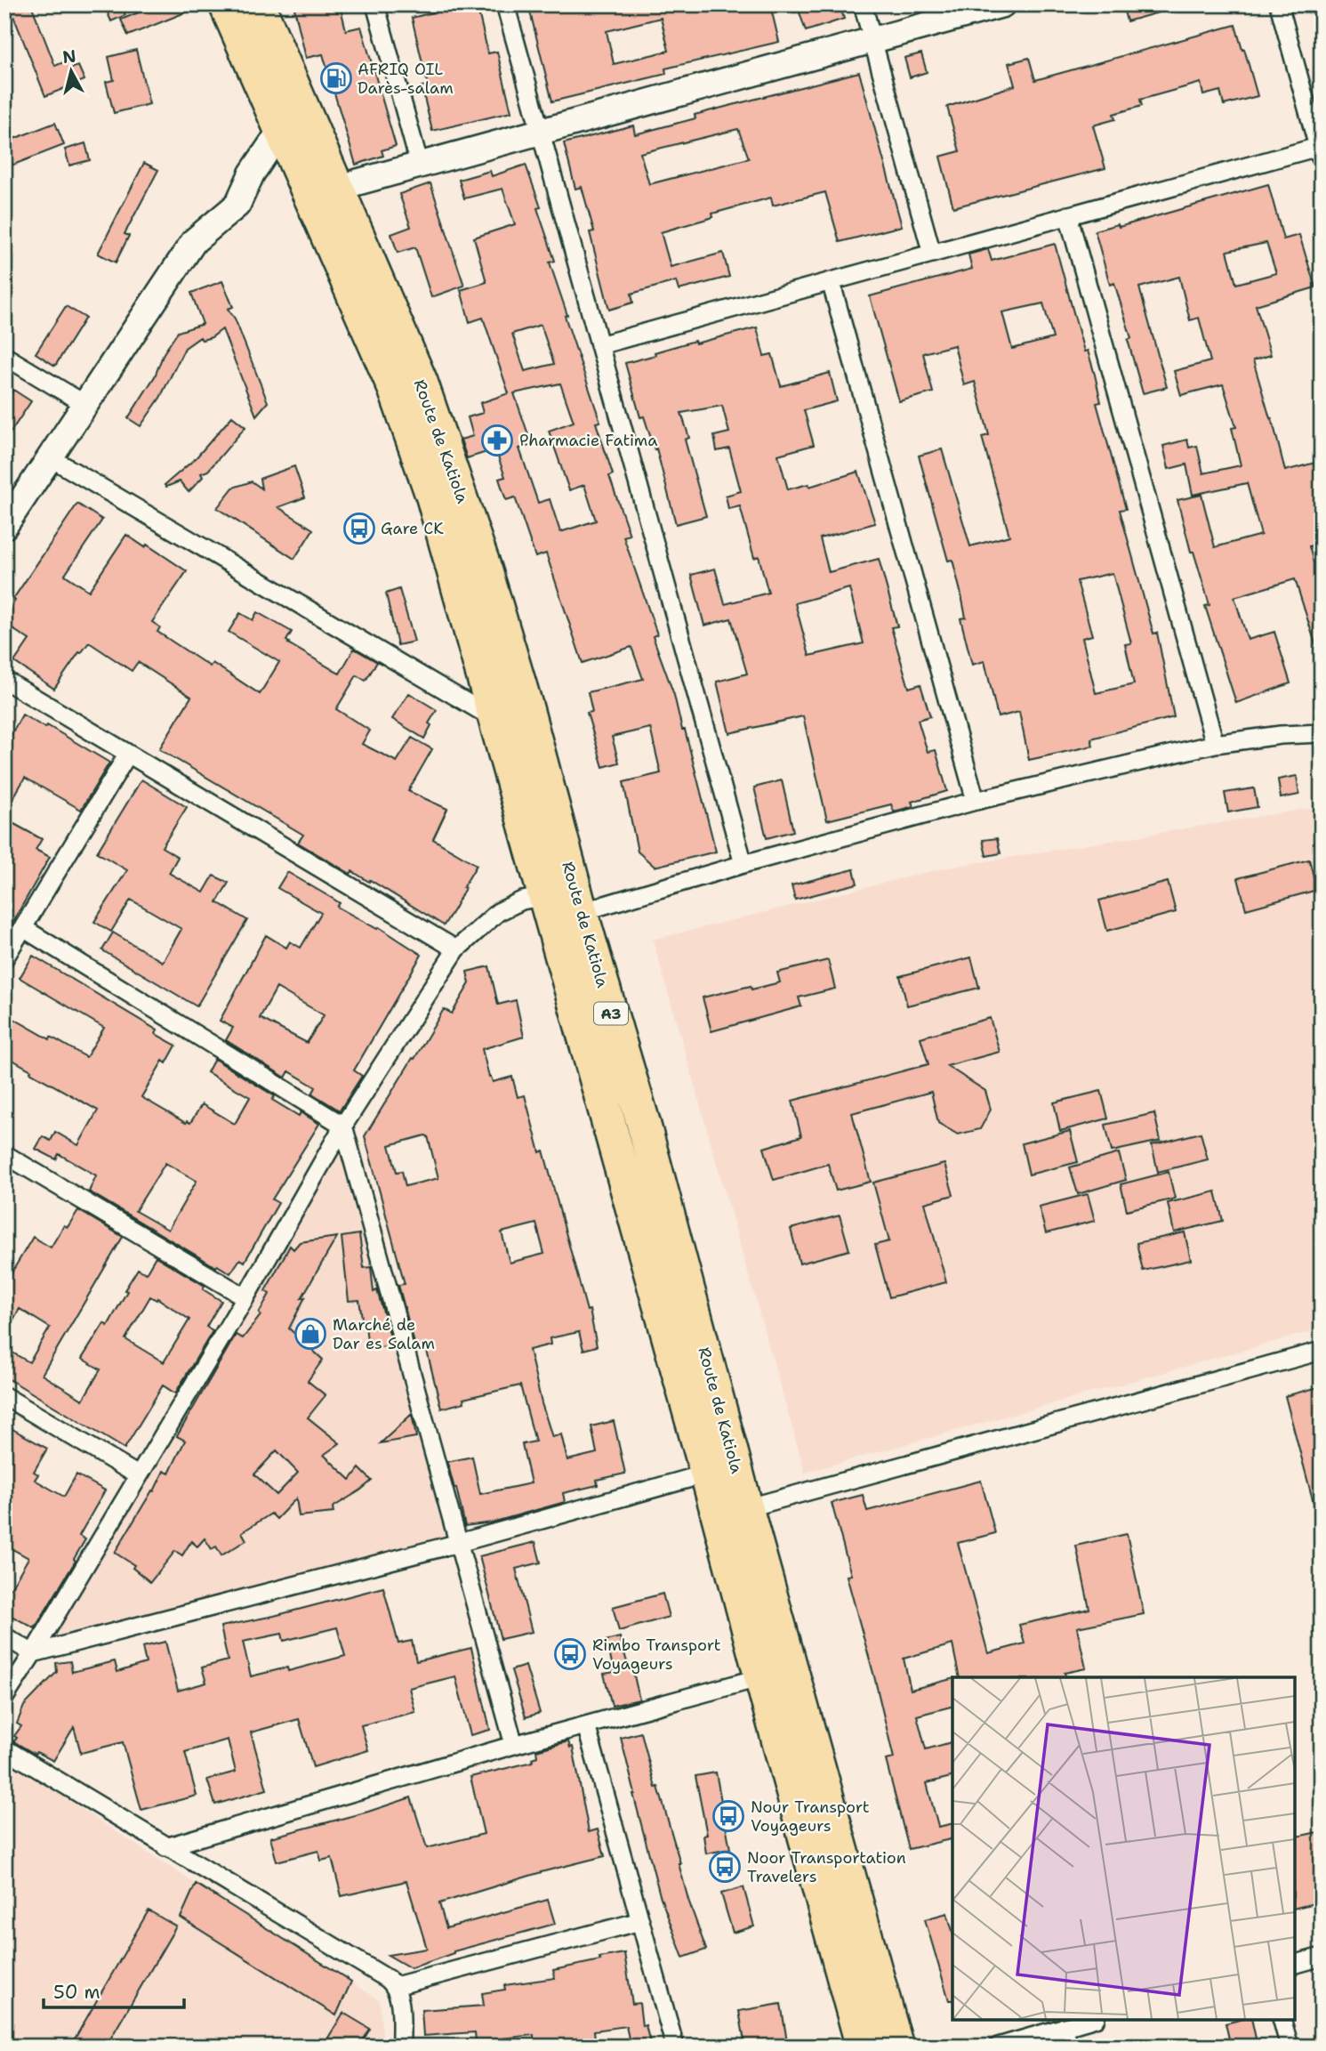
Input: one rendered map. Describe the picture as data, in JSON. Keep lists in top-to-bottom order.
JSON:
{
  "streets": {
    "highway": ["Route de Katiola", "A3"]
  },
  "places": {
    "fuel station": ["AFRIQ OIL Darès-salam"],
    "pharmacy": ["Pharmacie Fatima"],
    "bus stop": [
      "Gare CK",
      "Rimbo Transport Voyageurs",
      "Nour Transport Voyageurs",
      "Noor Transportation Travelers"
    ],
    "shop": ["Marché de Dar es Salam"]
  },
  "scale_bar": "50 m",
  "north": "top"
}
